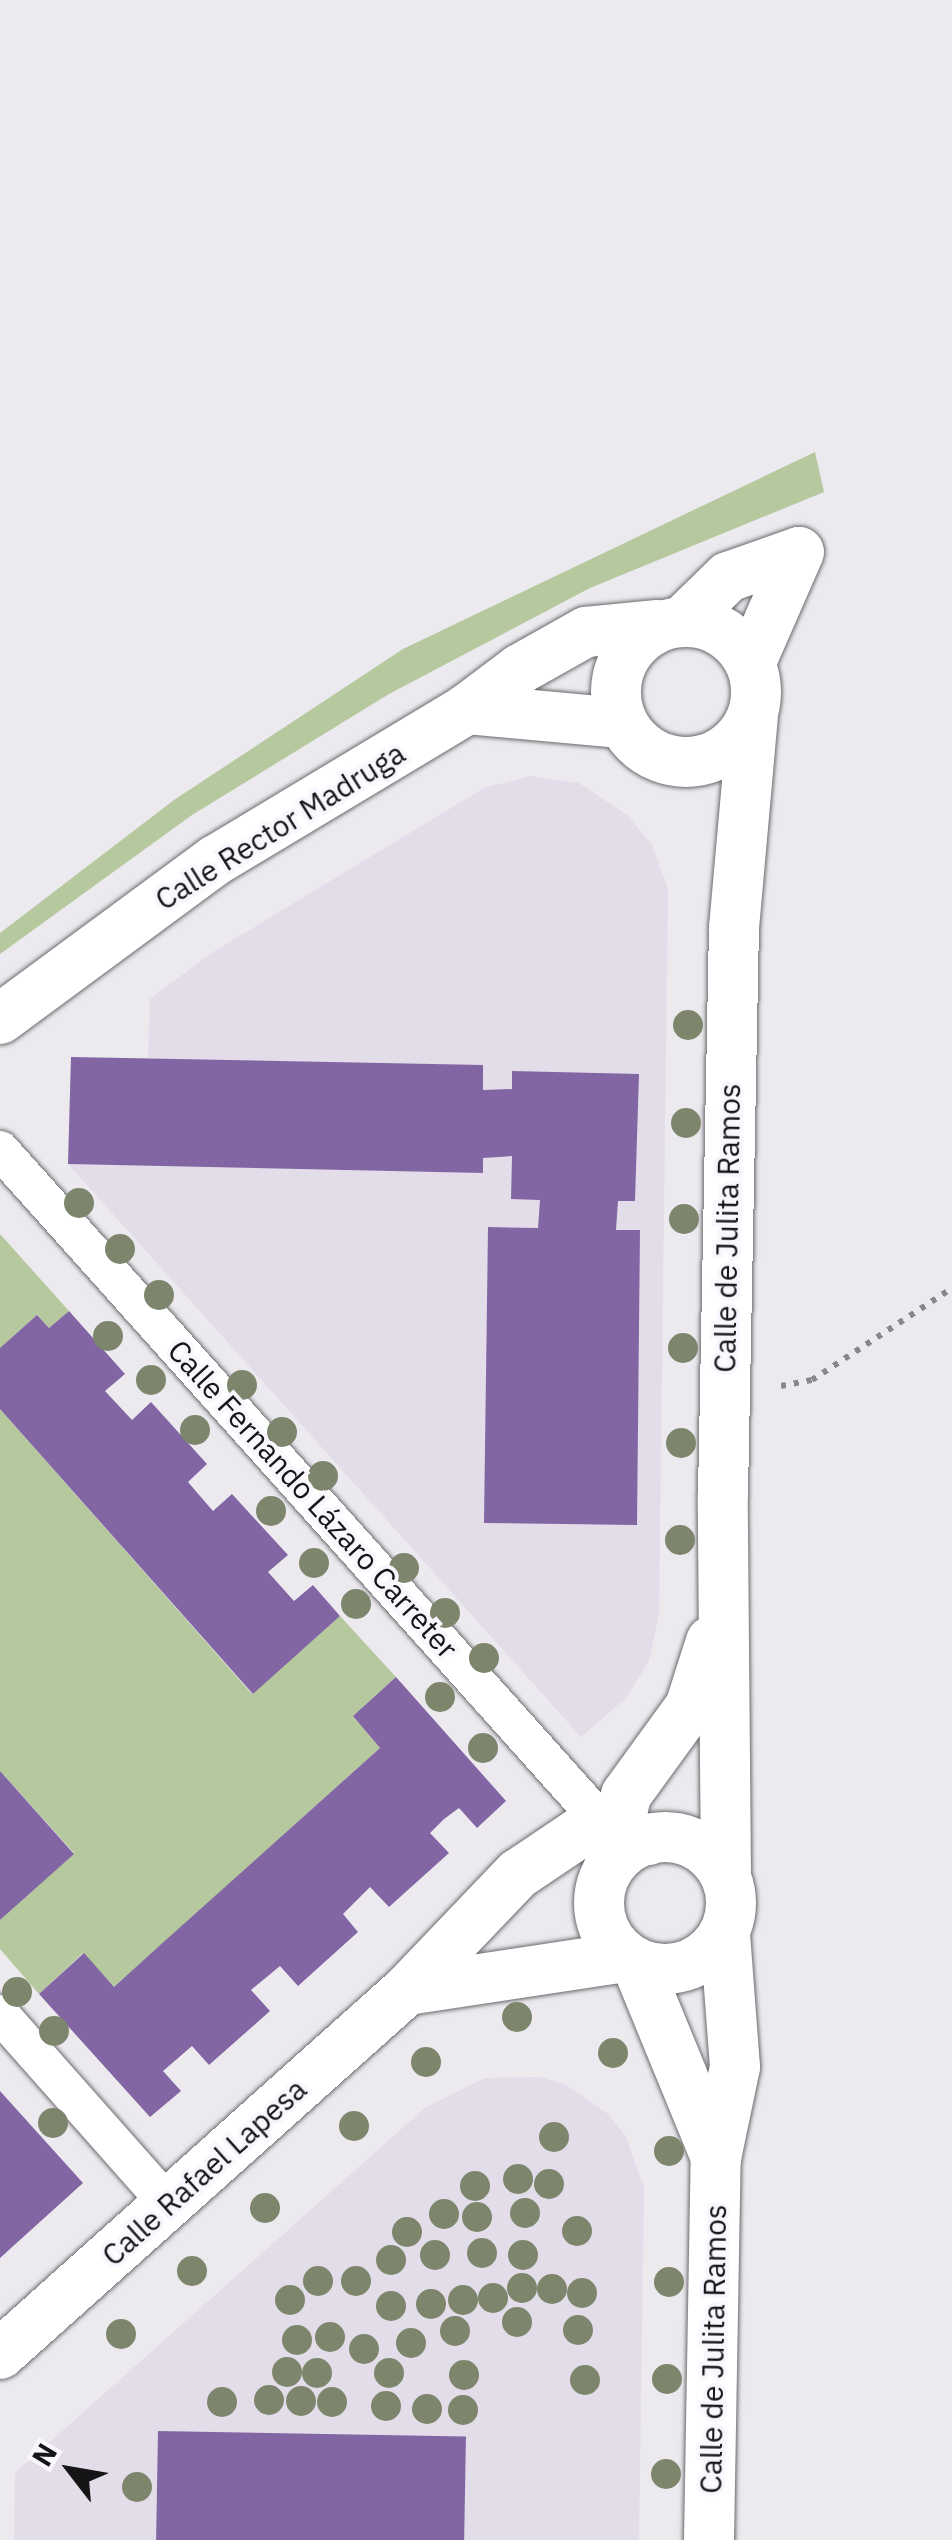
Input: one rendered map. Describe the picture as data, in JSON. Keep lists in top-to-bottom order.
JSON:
{
  "streets": {
    "street": [
      "Calle Rector Madruga",
      "Calle de Julita Ramos",
      "Calle Fernando Lázaro Carreter",
      "Calle Rafael Lapesa"
    ]
  },
  "crossings": [
    ["Calle Rector Madruga", "Calle de Julita Ramos"],
    ["Calle de Julita Ramos", "Calle Fernando Lázaro Carreter"],
    ["Calle de Julita Ramos", "Calle Rafael Lapesa"],
    ["Calle Fernando Lázaro Carreter", "Calle Rafael Lapesa"]
  ],
  "north": "top left"
}
